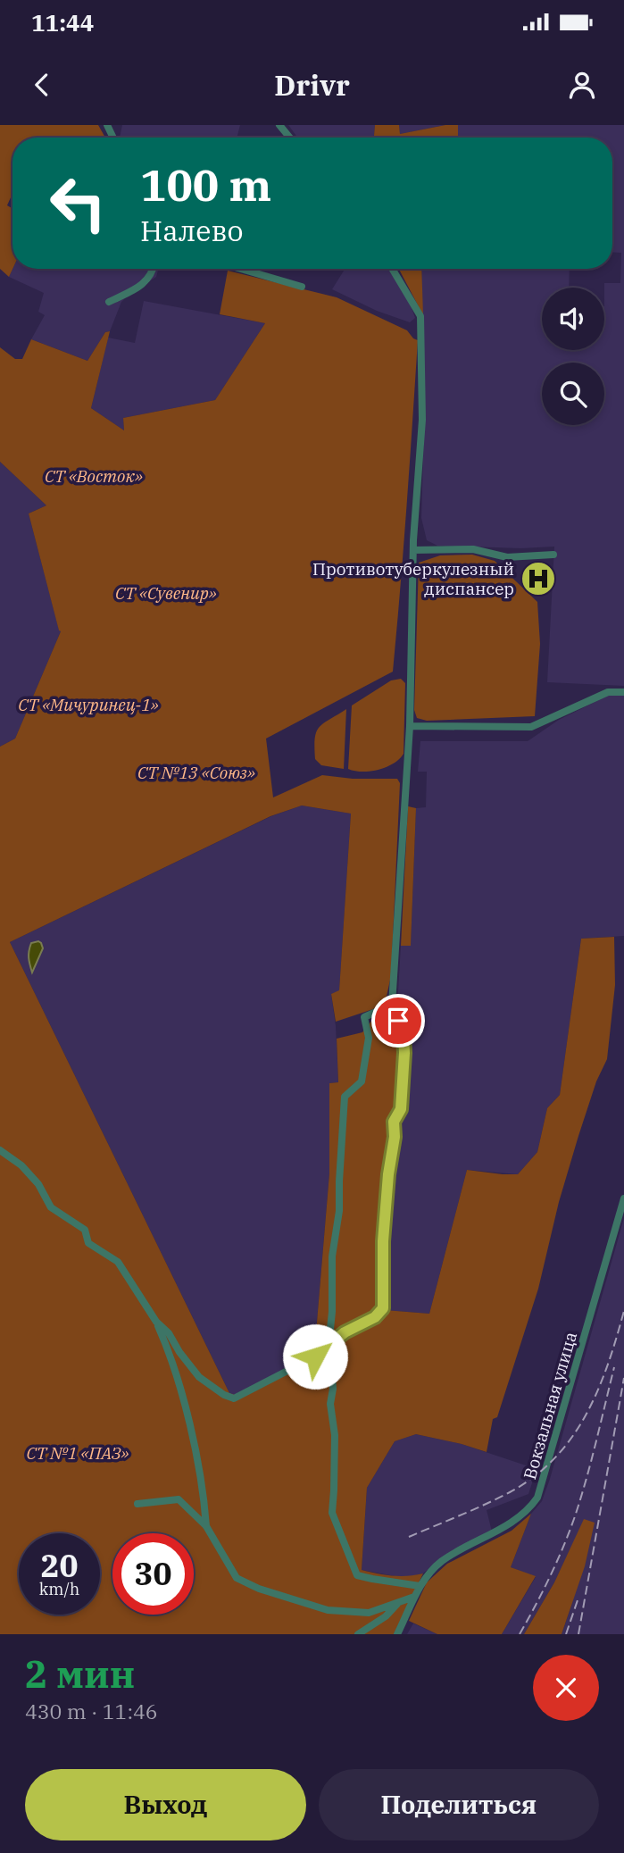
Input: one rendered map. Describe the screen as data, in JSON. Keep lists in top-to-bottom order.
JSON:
{
  "streets": {
    "street": ["Вокзальная улица"]
  },
  "parks": [
    "СТ «Восток»",
    "СТ «Сувенир»",
    "СТ «Мичуринец-1»",
    "СТ №13 «Союз»",
    "СТ №1 «ПАЗ»"
  ],
  "places": {
    "hospital": ["Противотуберкулезный диспансер"]
  },
  "page": {
    "status": "11:44",
    "header": "Drivr",
    "turn": ["100 m", "Налево"],
    "speed": "20 km/h",
    "limit": "30",
    "heading": ["2 мин", "430 m · 11:46"],
    "buttons": ["Выход", "Поделиться"]
  }
}
